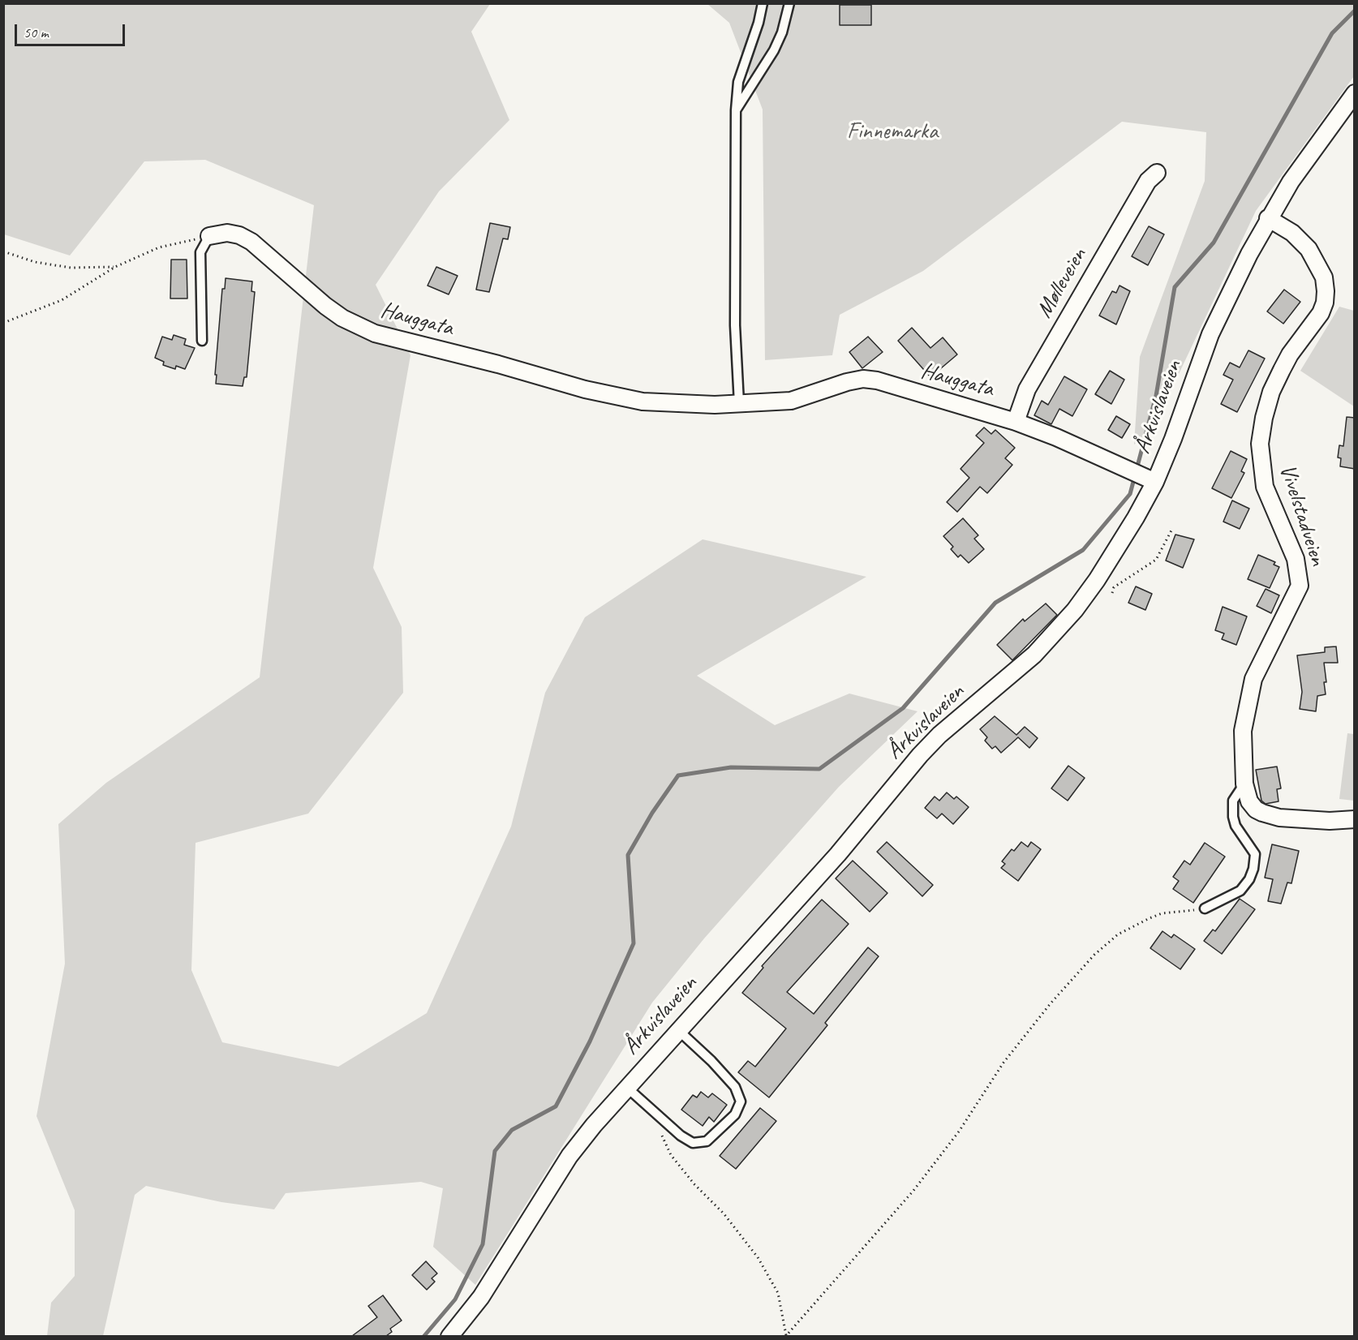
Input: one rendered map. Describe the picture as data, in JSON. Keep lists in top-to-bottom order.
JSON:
{
  "streets": {
    "street": [
      "Mølleveien",
      "Hauggata",
      "Årkvislaveien",
      "Vivelstadveien"
    ]
  },
  "crossings": [
    ["Mølleveien", "Hauggata"],
    ["Hauggata", "Årkvislaveien"],
    ["Årkvislaveien", "Vivelstadveien"]
  ],
  "parks": ["Finnemarka"],
  "scale_bar": "50 m"
}
